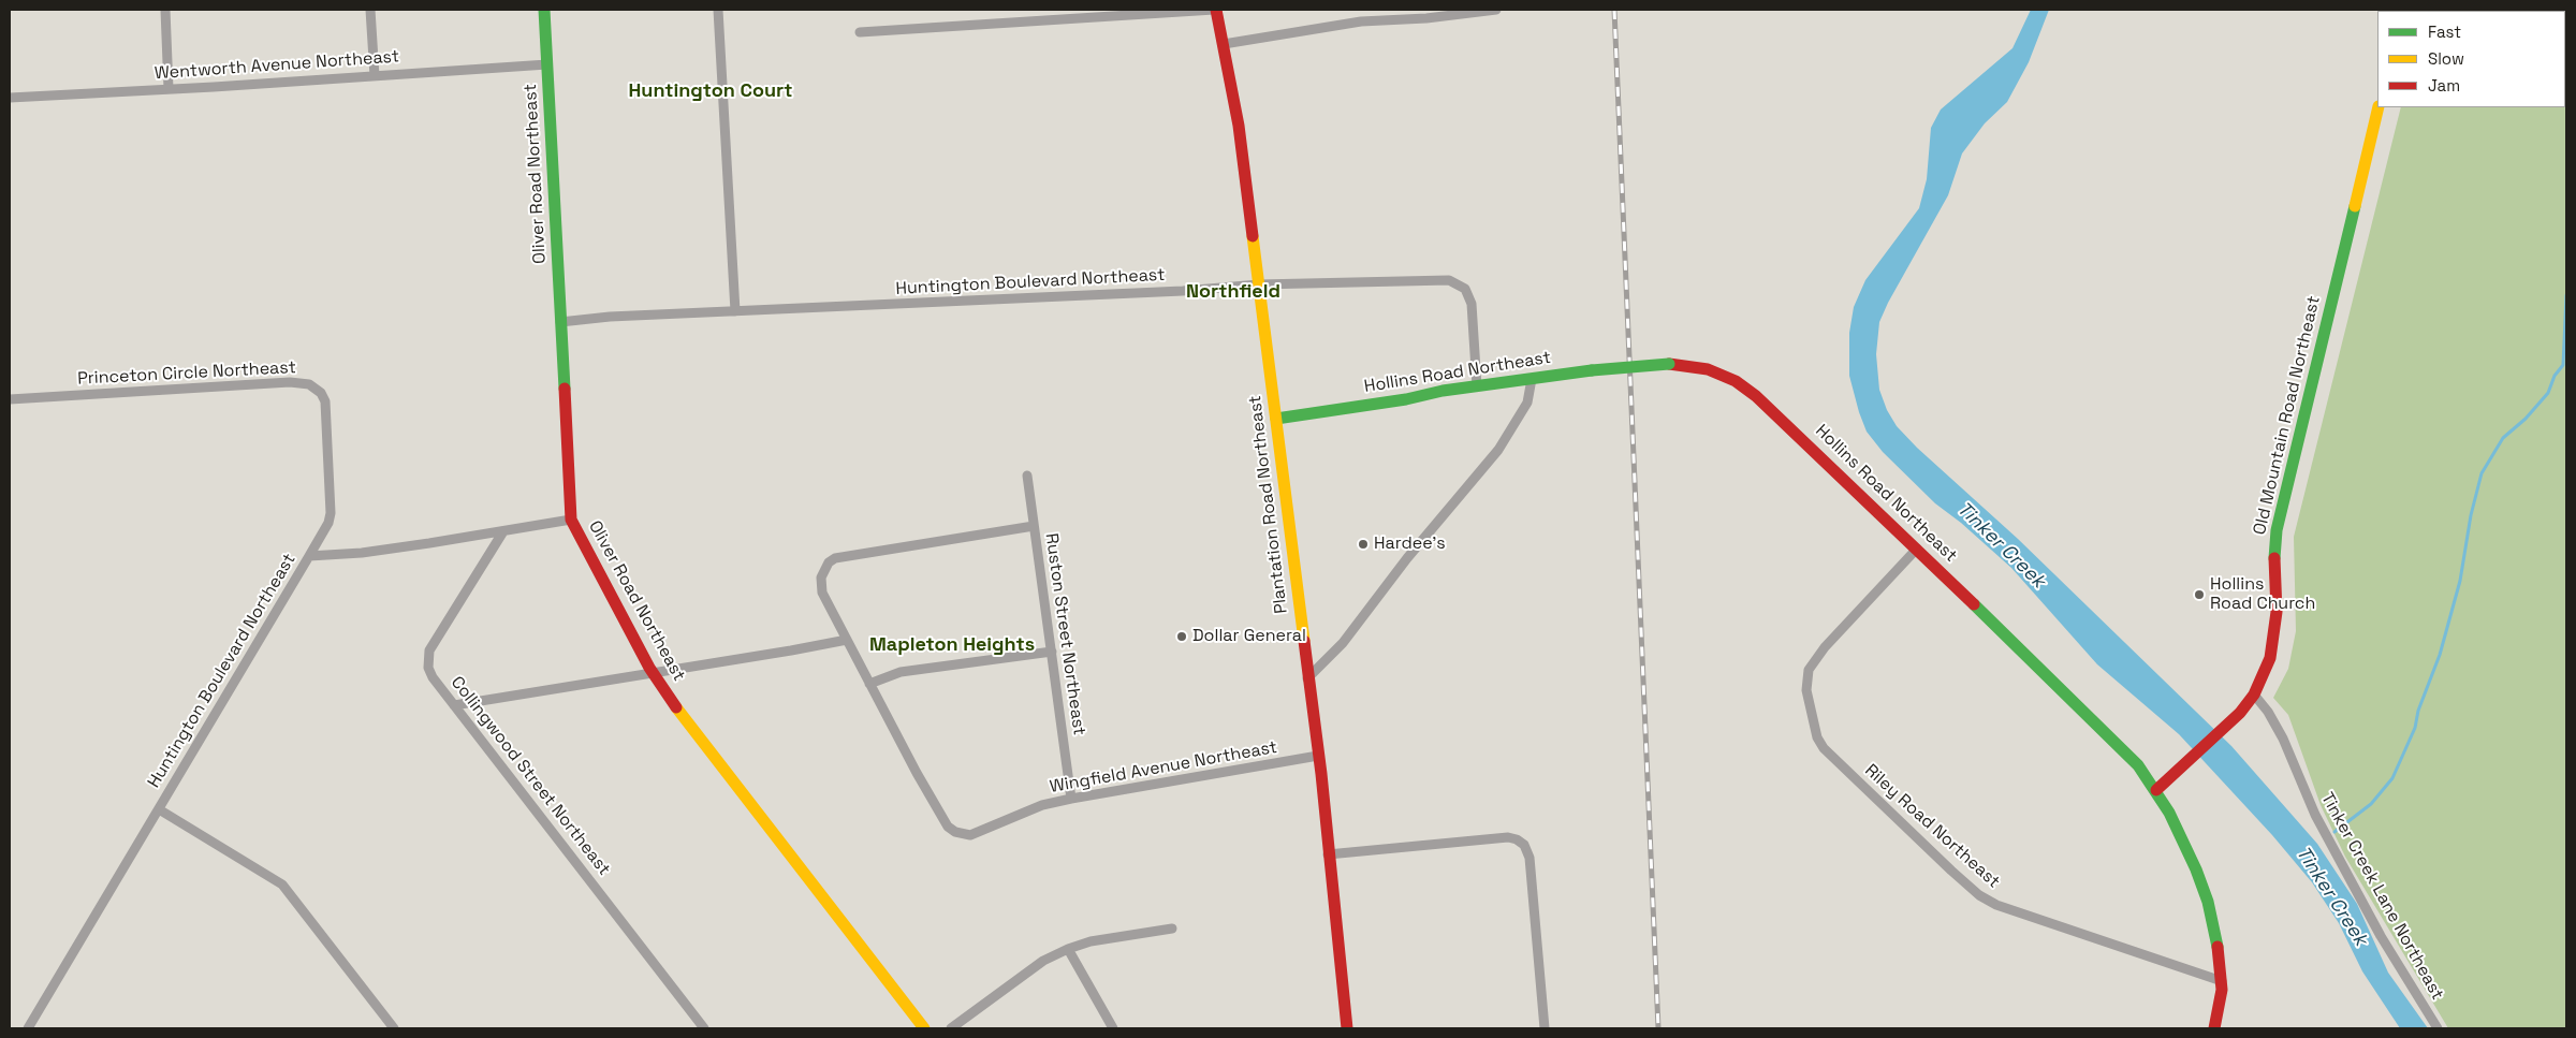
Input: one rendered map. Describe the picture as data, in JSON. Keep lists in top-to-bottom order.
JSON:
{
  "streets": {
    "main road": [
      "Oliver Road Northeast",
      "Hollins Road Northeast",
      "Old Mountain Road Northeast",
      "Plantation Road Northeast"
    ],
    "street": [
      "Wentworth Avenue Northeast",
      "Huntington Boulevard Northeast",
      "Princeton Circle Northeast",
      "Ruston Street Northeast",
      "Wingfield Avenue Northeast",
      "Collingwood Street Northeast",
      "Riley Road Northeast",
      "Tinker Creek Lane Northeast"
    ]
  },
  "crossings": [
    ["Wentworth Avenue Northeast", "Oliver Road Northeast"],
    ["Oliver Road Northeast", "Huntington Boulevard Northeast"],
    ["Huntington Boulevard Northeast", "Hollins Road Northeast"],
    ["Huntington Boulevard Northeast", "Princeton Circle Northeast"],
    ["Huntington Boulevard Northeast", "Plantation Road Northeast"],
    ["Huntington Boulevard Northeast", "Collingwood Street Northeast"],
    ["Hollins Road Northeast", "Old Mountain Road Northeast"],
    ["Hollins Road Northeast", "Plantation Road Northeast"],
    ["Hollins Road Northeast", "Riley Road Northeast"],
    ["Old Mountain Road Northeast", "Tinker Creek Lane Northeast"],
    ["Plantation Road Northeast", "Wingfield Avenue Northeast"],
    ["Ruston Street Northeast", "Wingfield Avenue Northeast"]
  ],
  "districts": ["Huntington Court", "Northfield", "Mapleton Heights"],
  "water": ["Tinker Creek"],
  "places": ["Hardee's", "Hollins Road Church", "Dollar General"],
  "legend": ["Fast", "Slow", "Jam"]
}
